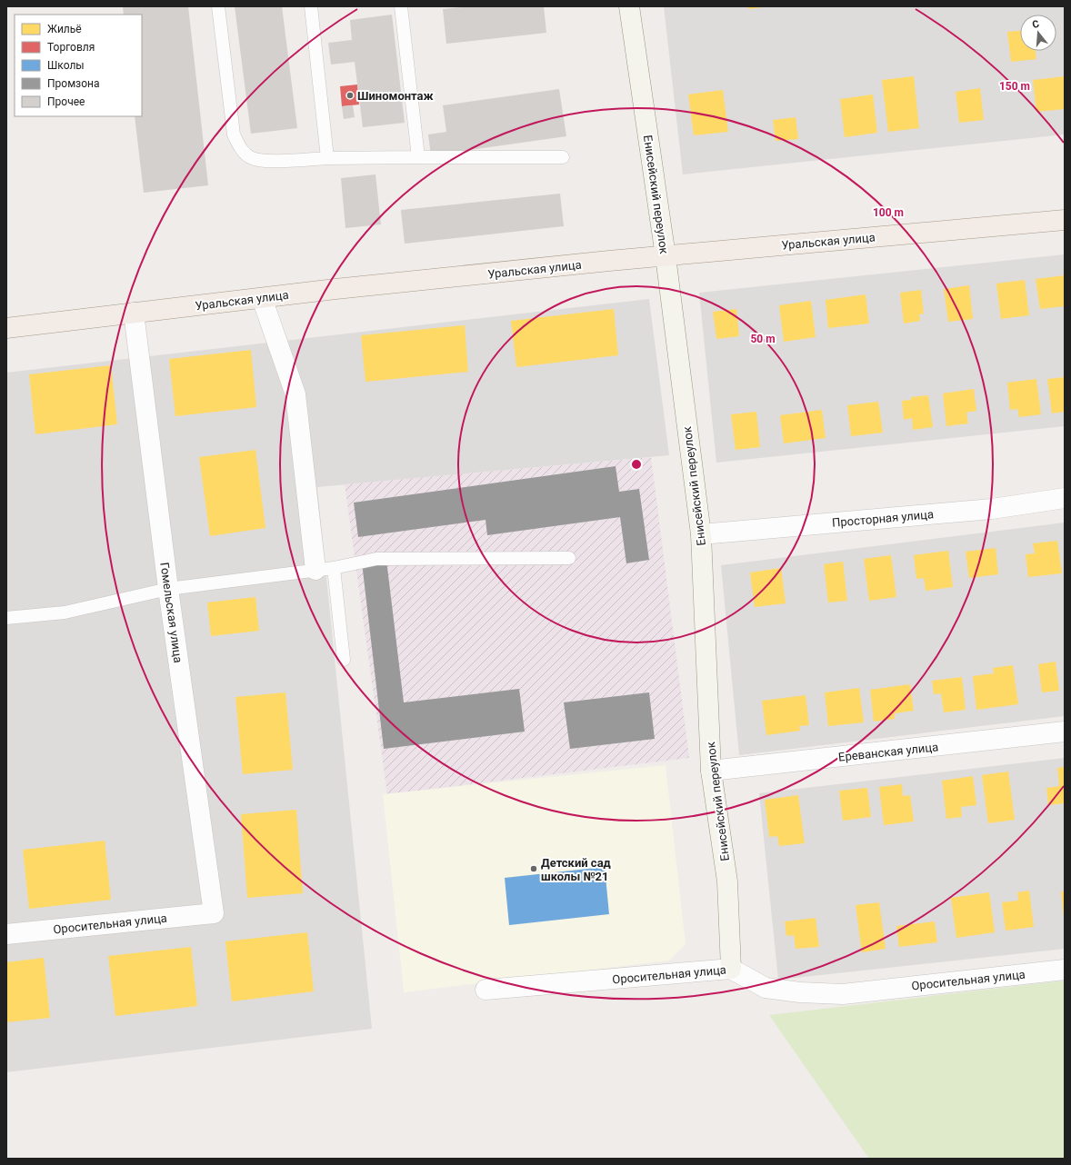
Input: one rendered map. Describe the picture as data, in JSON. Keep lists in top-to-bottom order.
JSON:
{
  "streets": {
    "main road": ["Уральская улица"],
    "street": [
      "Енисейский переулок",
      "Просторная улица",
      "Гомельская улица",
      "Ереванская улица",
      "Оросительная улица"
    ]
  },
  "crossings": [
    ["Енисейский переулок", "Уральская улица"],
    ["Енисейский переулок", "Просторная улица"],
    ["Енисейский переулок", "Ереванская улица"],
    ["Енисейский переулок", "Оросительная улица"],
    ["Уральская улица", "Гомельская улица"],
    ["Гомельская улица", "Оросительная улица"]
  ],
  "places": ["Шиномонтаж", "Детский сад школы №21"],
  "legend": [
    "Жильё",
    "Торговля",
    "Школы",
    "Промзона",
    "Прочее"
  ],
  "north": "top",
  "rings": ["150 m", "100 m", "50 m"]
}
